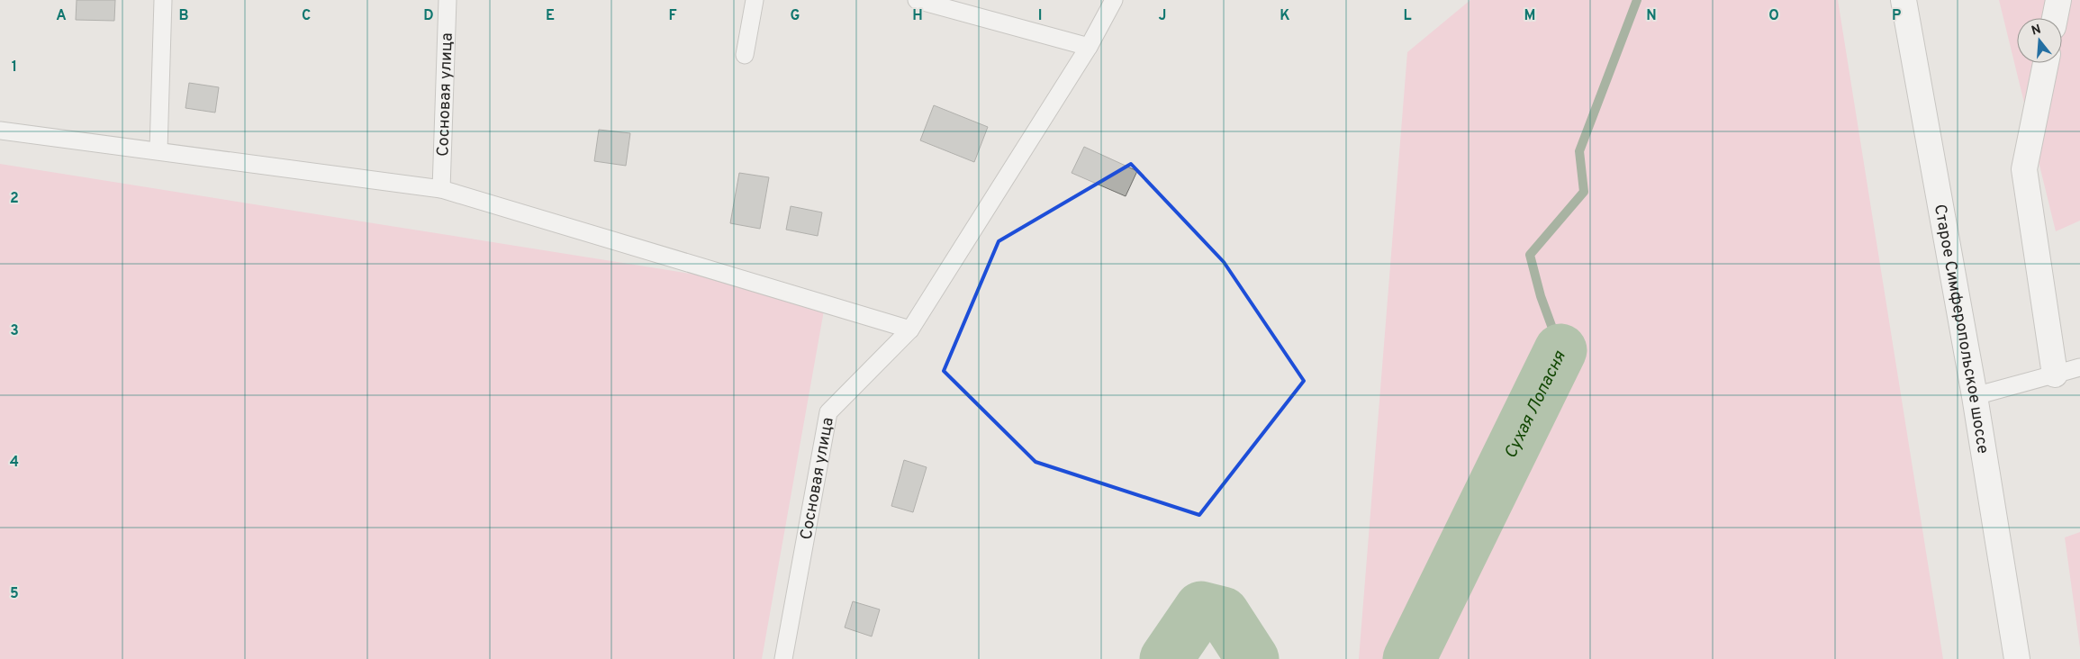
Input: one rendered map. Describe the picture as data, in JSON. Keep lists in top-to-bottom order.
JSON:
{
  "streets": {
    "main road": ["Старое Симферопольское шоссе"],
    "lane": ["Сосновая улица"]
  },
  "water": ["Сухая Лопасня"],
  "north": "top",
  "grid": {
    "columns": [
      "A",
      "B",
      "C",
      "D",
      "E",
      "F",
      "G",
      "H",
      "I",
      "J",
      "K",
      "L",
      "M",
      "N",
      "O",
      "P"
    ],
    "rows": [
      "1",
      "2",
      "3",
      "4",
      "5"
    ]
  }
}
